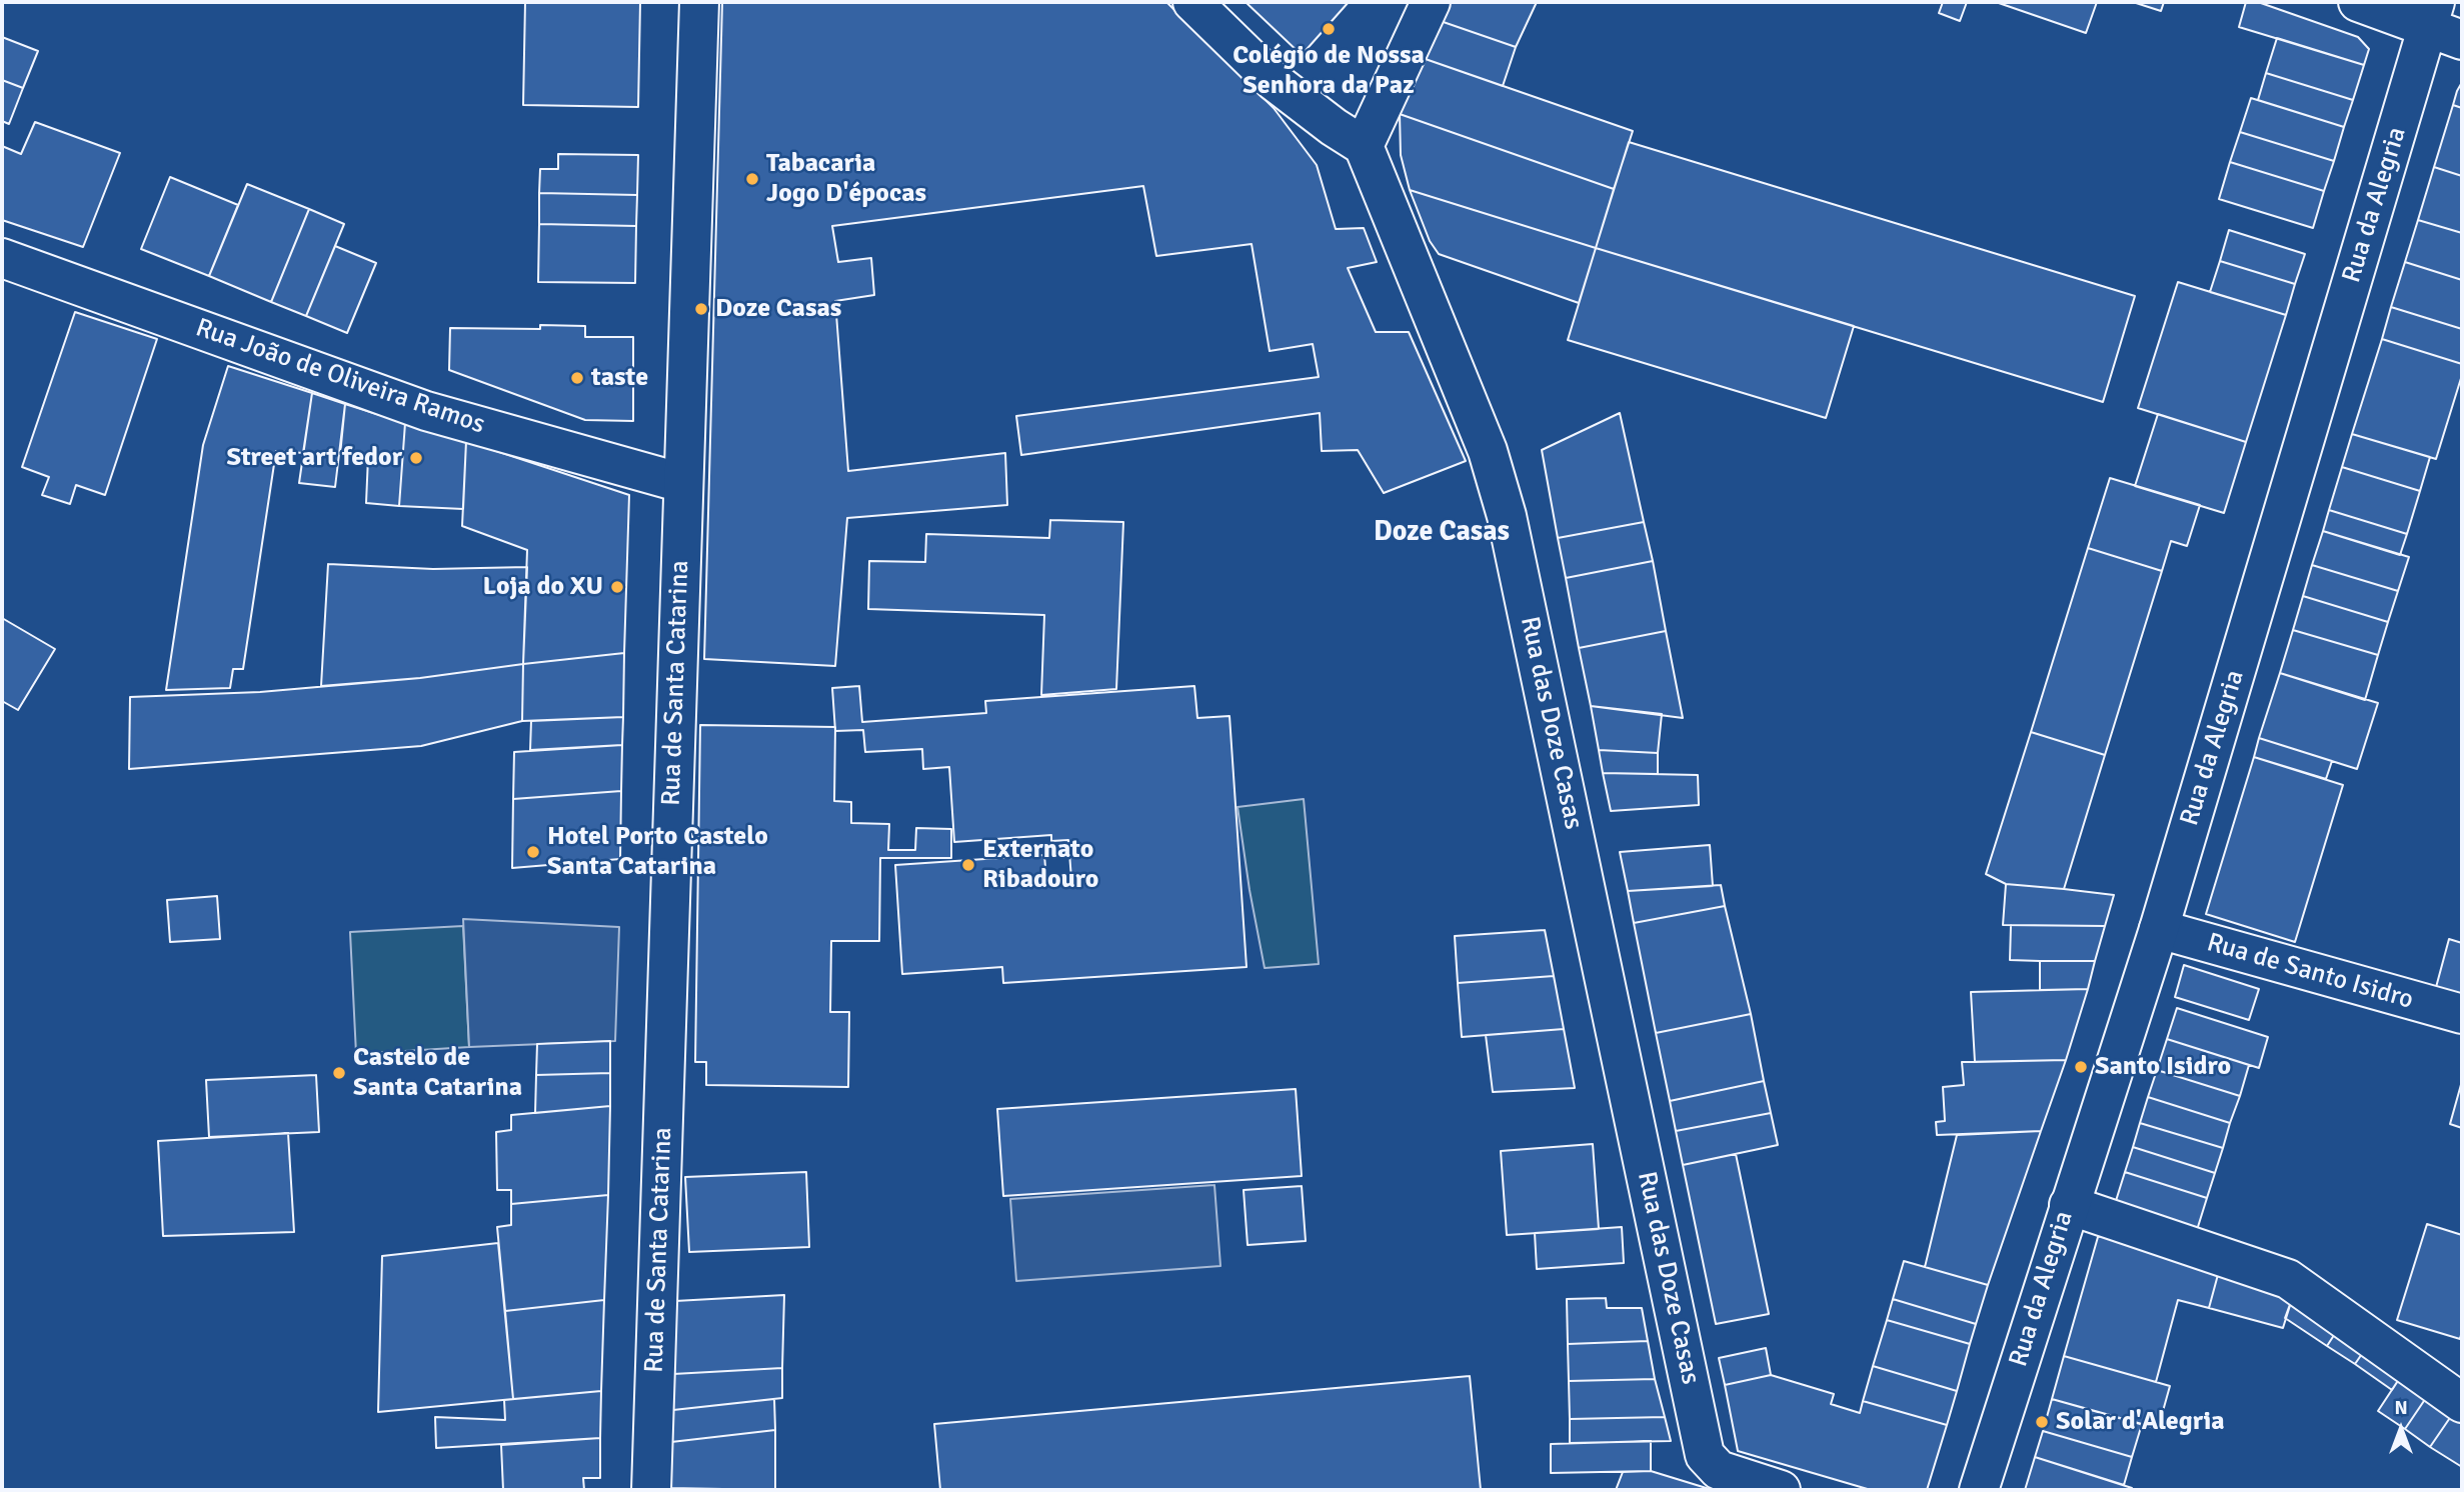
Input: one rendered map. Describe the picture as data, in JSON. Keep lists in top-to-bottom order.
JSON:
{
  "streets": {
    "street": [
      "Rua da Alegria",
      "Rua João de Oliveira Ramos",
      "Rua de Santa Catarina",
      "Rua das Doze Casas",
      "Rua de Santo Isidro"
    ]
  },
  "crossings": [
    ["Rua da Alegria", "Rua de Santo Isidro"],
    ["Rua João de Oliveira Ramos", "Rua de Santa Catarina"]
  ],
  "districts": ["Doze Casas"],
  "places": [
    "Colégio de Nossa Senhora da Paz",
    "Tabacaria Jogo D'épocas",
    "Doze Casas",
    "taste",
    "Street art fedor",
    "Loja do XU",
    "Hotel Porto Castelo Santa Catarina",
    "Externato Ribadouro",
    "Santo Isidro",
    "Castelo de Santa Catarina",
    "Solar d'Alegria"
  ],
  "north": "top"
}
